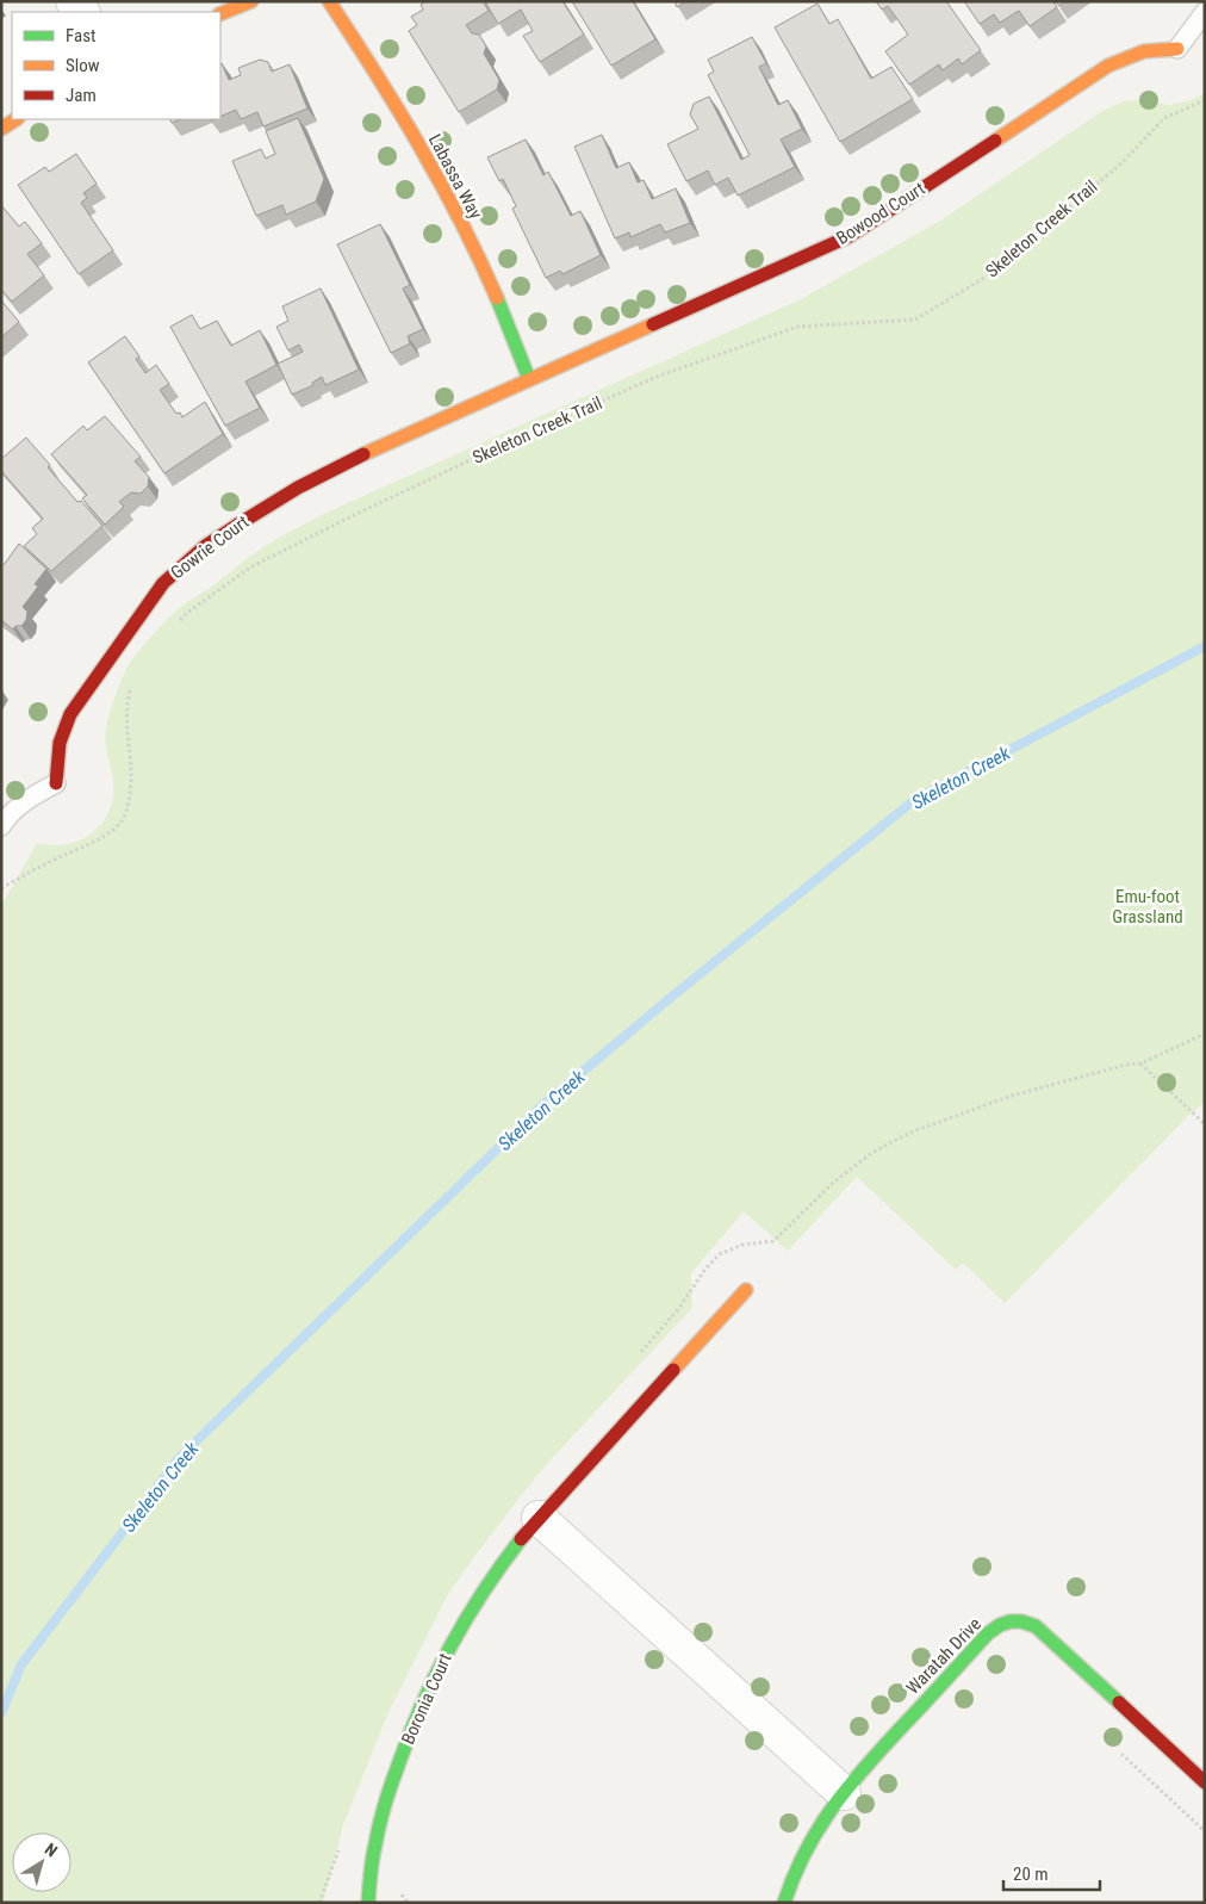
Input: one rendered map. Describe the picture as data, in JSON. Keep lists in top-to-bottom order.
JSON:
{
  "streets": {
    "street": [
      "Labassa Way",
      "Bowood Court",
      "Gowrie Court",
      "Waratah Drive",
      "Boronia Court"
    ],
    "path": ["Skeleton Creek Trail"]
  },
  "crossings": [
    ["Labassa Way", "Bowood Court"],
    ["Labassa Way", "Gowrie Court"],
    ["Bowood Court", "Gowrie Court"]
  ],
  "water": ["Skeleton Creek"],
  "parks": ["Emu-foot Grassland"],
  "legend": ["Fast", "Slow", "Jam"],
  "scale_bar": "20 m",
  "north": "top right"
}
